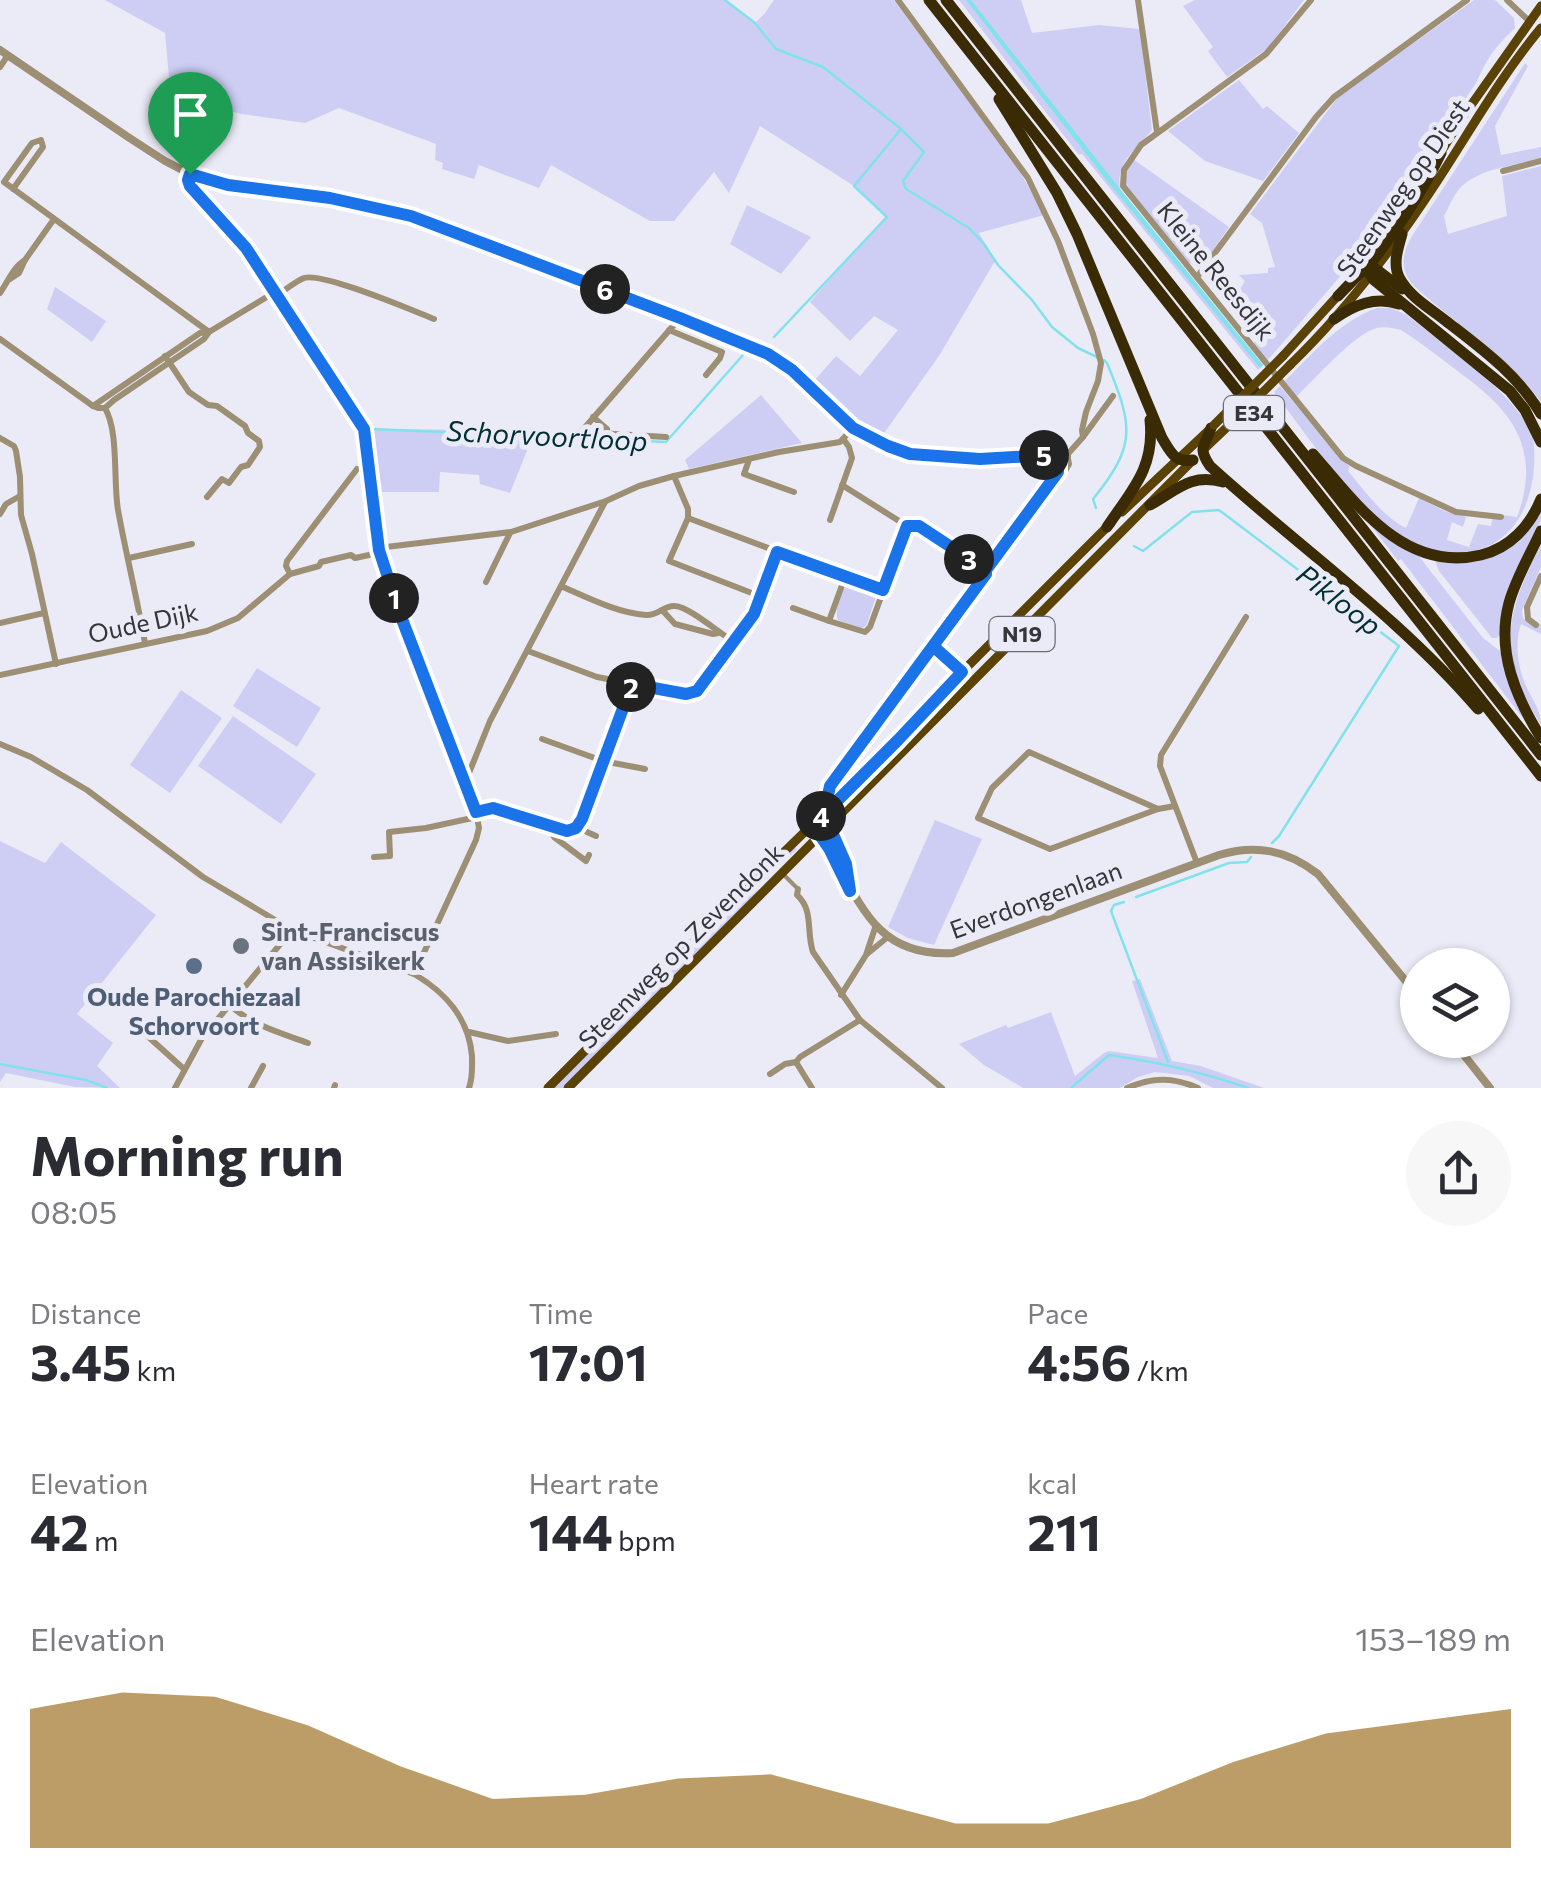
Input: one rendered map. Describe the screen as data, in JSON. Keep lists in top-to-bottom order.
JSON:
{
  "streets": {
    "highway": ["E34"],
    "main road": ["Steenweg op Diest", "N19", "Steenweg op Zevendonk"],
    "street": ["Kleine Reesdijk", "Oude Dijk", "Everdongenlaan"]
  },
  "crossings": [
    ["Steenweg op Diest", "Steenweg op Zevendonk"],
    ["Everdongenlaan", "Steenweg op Zevendonk"]
  ],
  "water": ["Schorvoortloop", "Pikloop"],
  "places": ["Sint-Franciscus van Assisikerk", "Oude Parochiezaal Schorvoort"],
  "page": {
    "pins": [
      "6",
      "5",
      "3",
      "1",
      "2",
      "4"
    ],
    "heading": ["Morning run", "08:05"],
    "stats": [
      ["Distance", "3.45 km"],
      ["Time", "17:01"],
      ["Pace", "4:56 /km"],
      ["Elevation", "42 m"],
      ["Heart rate", "144 bpm"],
      ["kcal", "211"]
    ],
    "chart": ["Elevation", "153–189 m"]
  }
}
